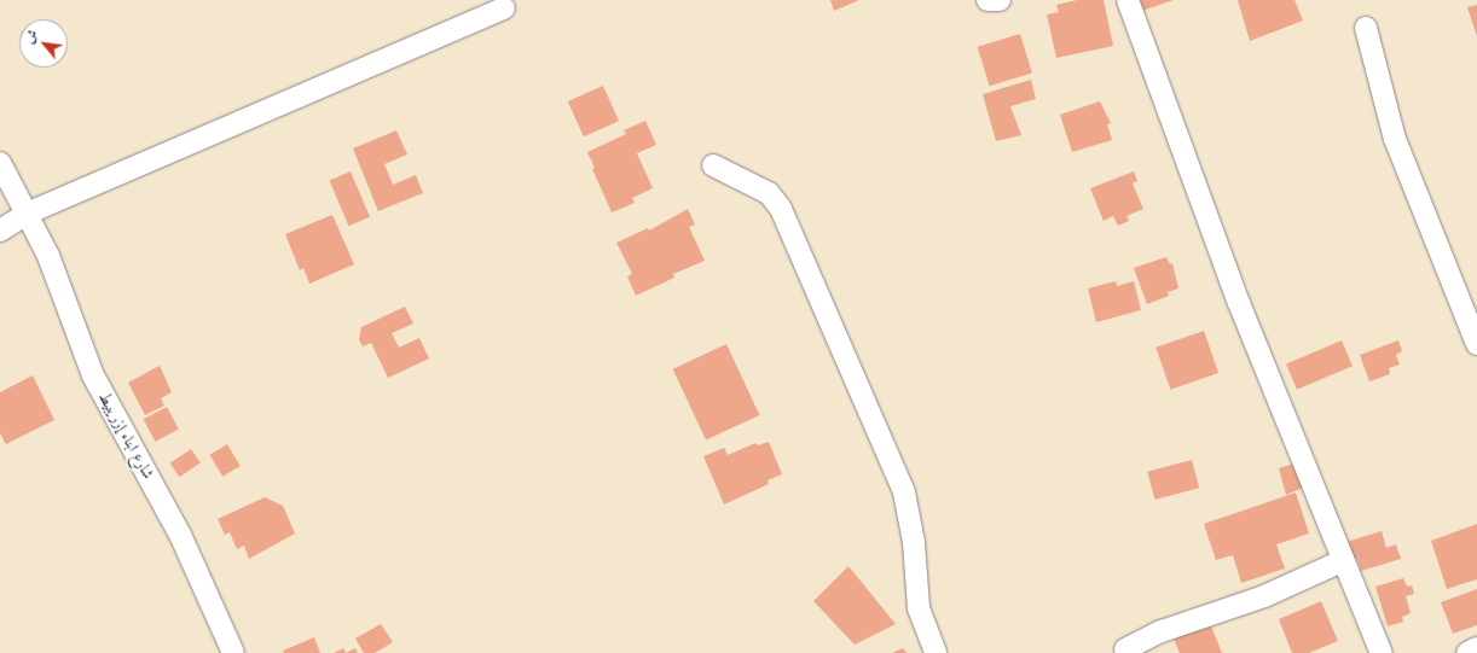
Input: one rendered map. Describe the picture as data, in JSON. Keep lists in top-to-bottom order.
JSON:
{
  "streets": {
    "street": ["شارع ابناء إزريبيط"]
  },
  "north": "top left"
}
